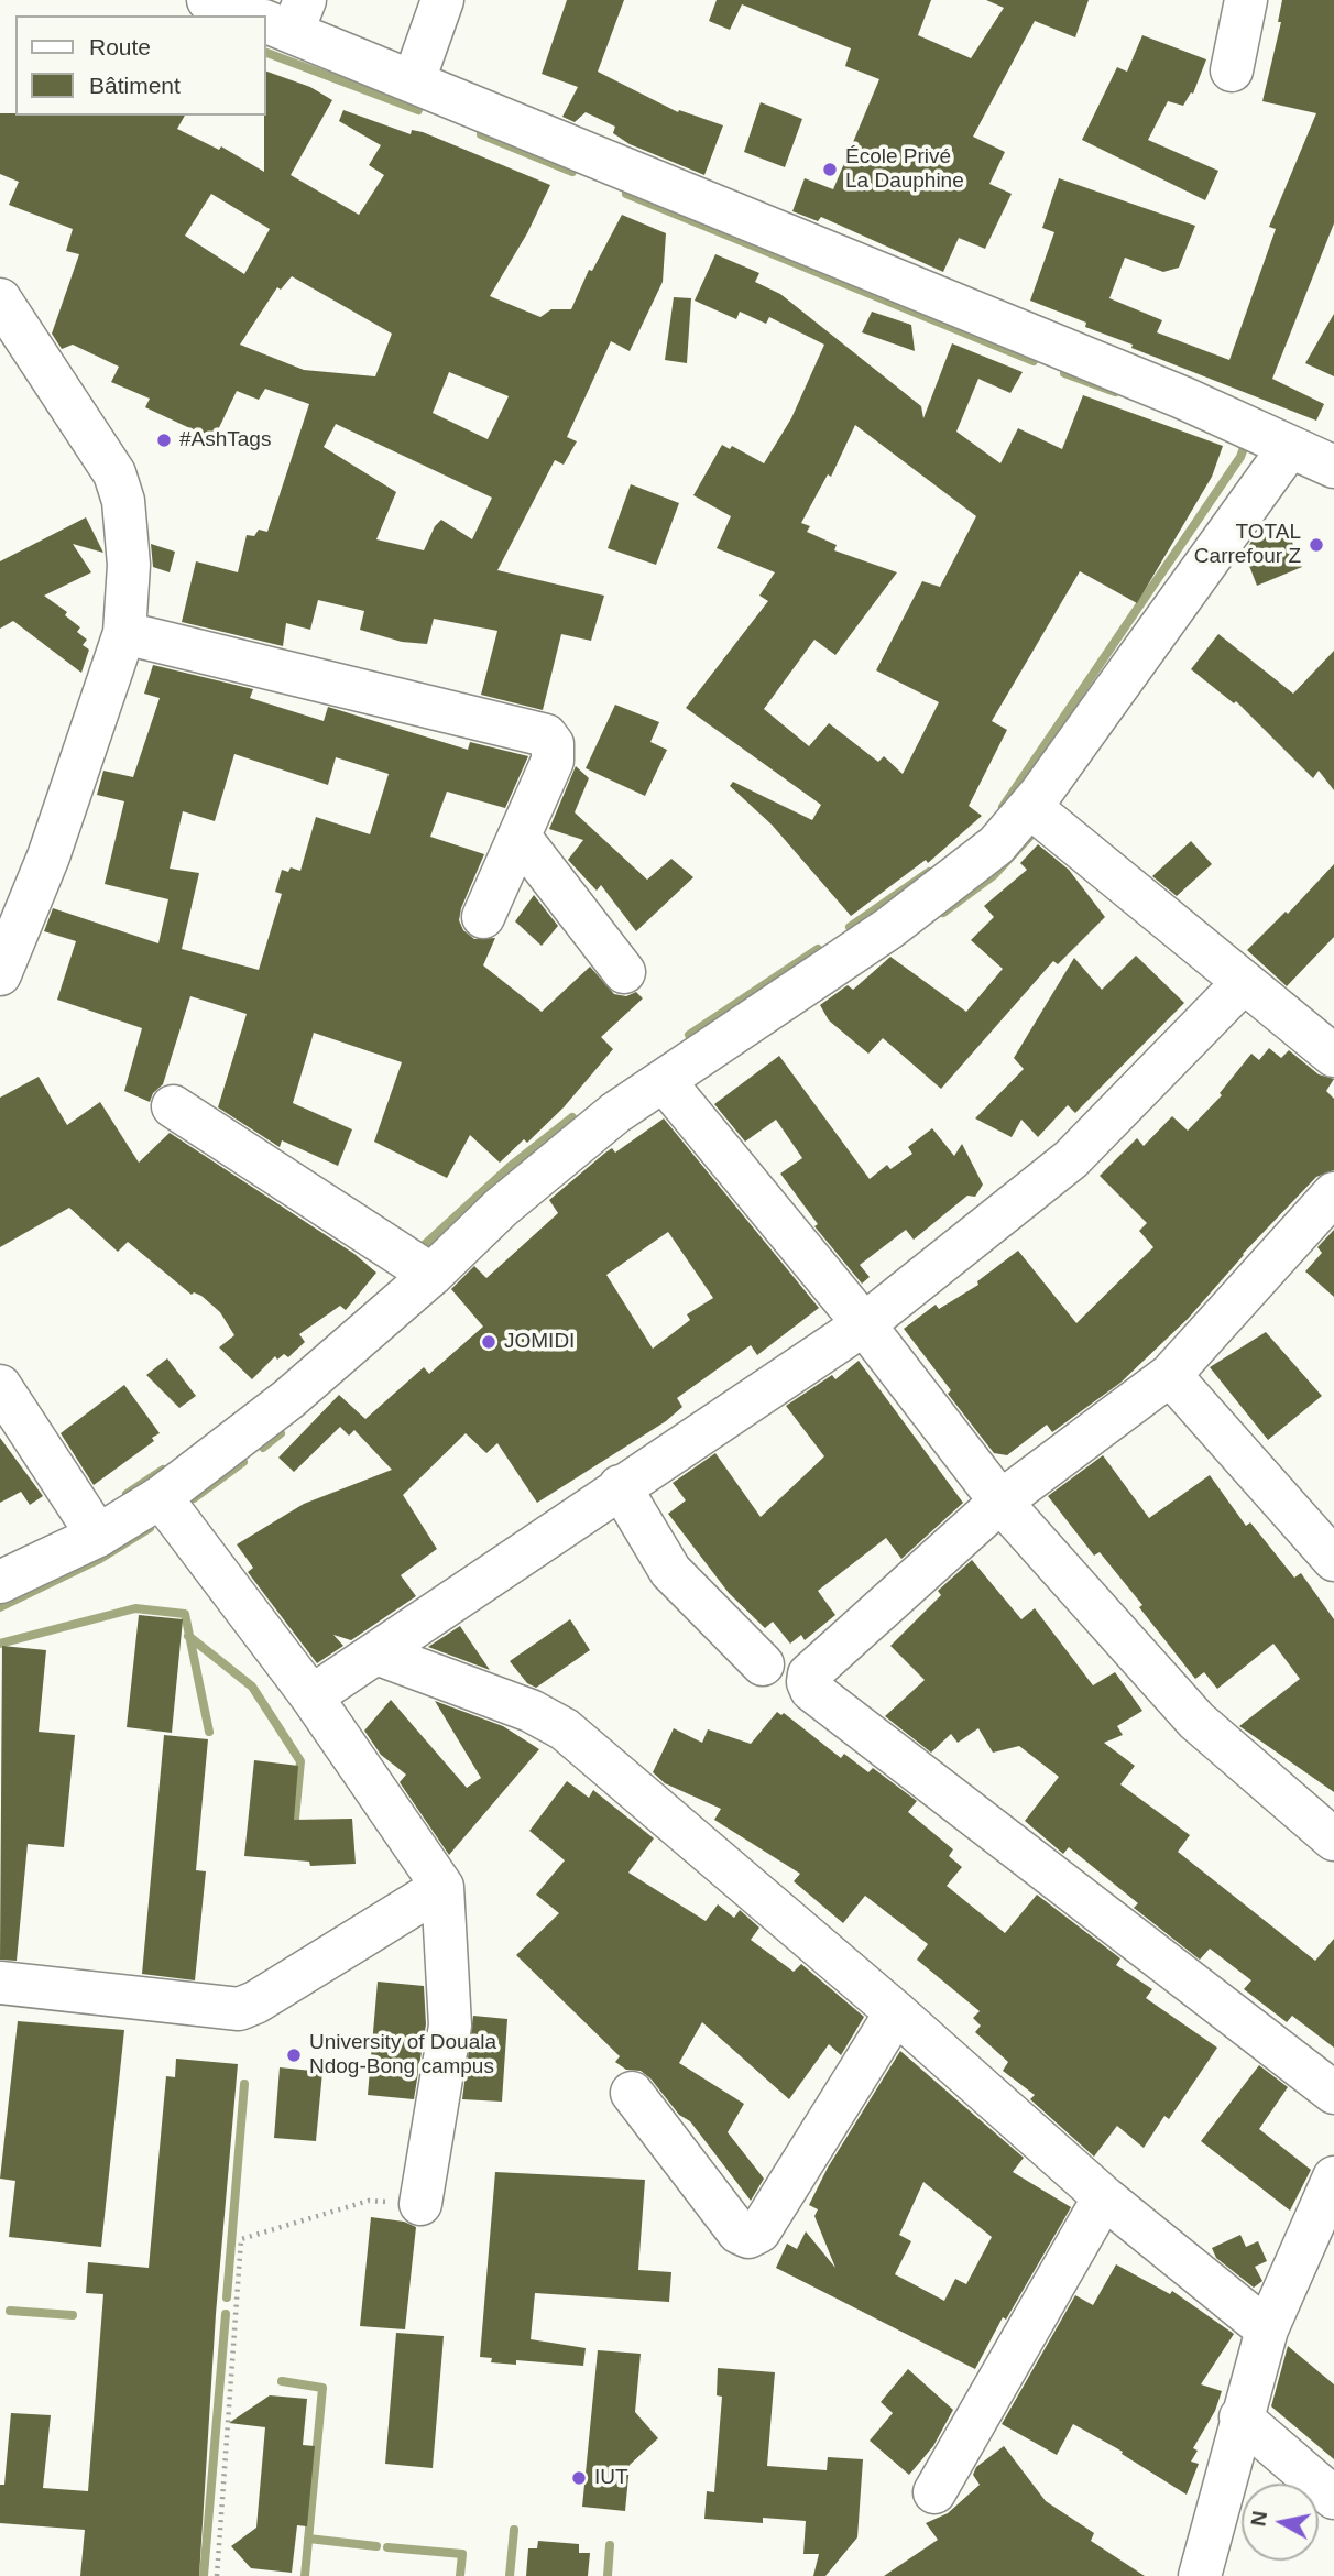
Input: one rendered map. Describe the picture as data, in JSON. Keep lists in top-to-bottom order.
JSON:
{
  "places": [
    "École Privé La Dauphine",
    "#AshTags",
    "TOTAL Carrefour Z",
    "JOMIDI",
    "University of Douala Ndog-Bong campus",
    "IUT"
  ],
  "legend": ["Route", "Bâtiment"],
  "north": "left"
}
